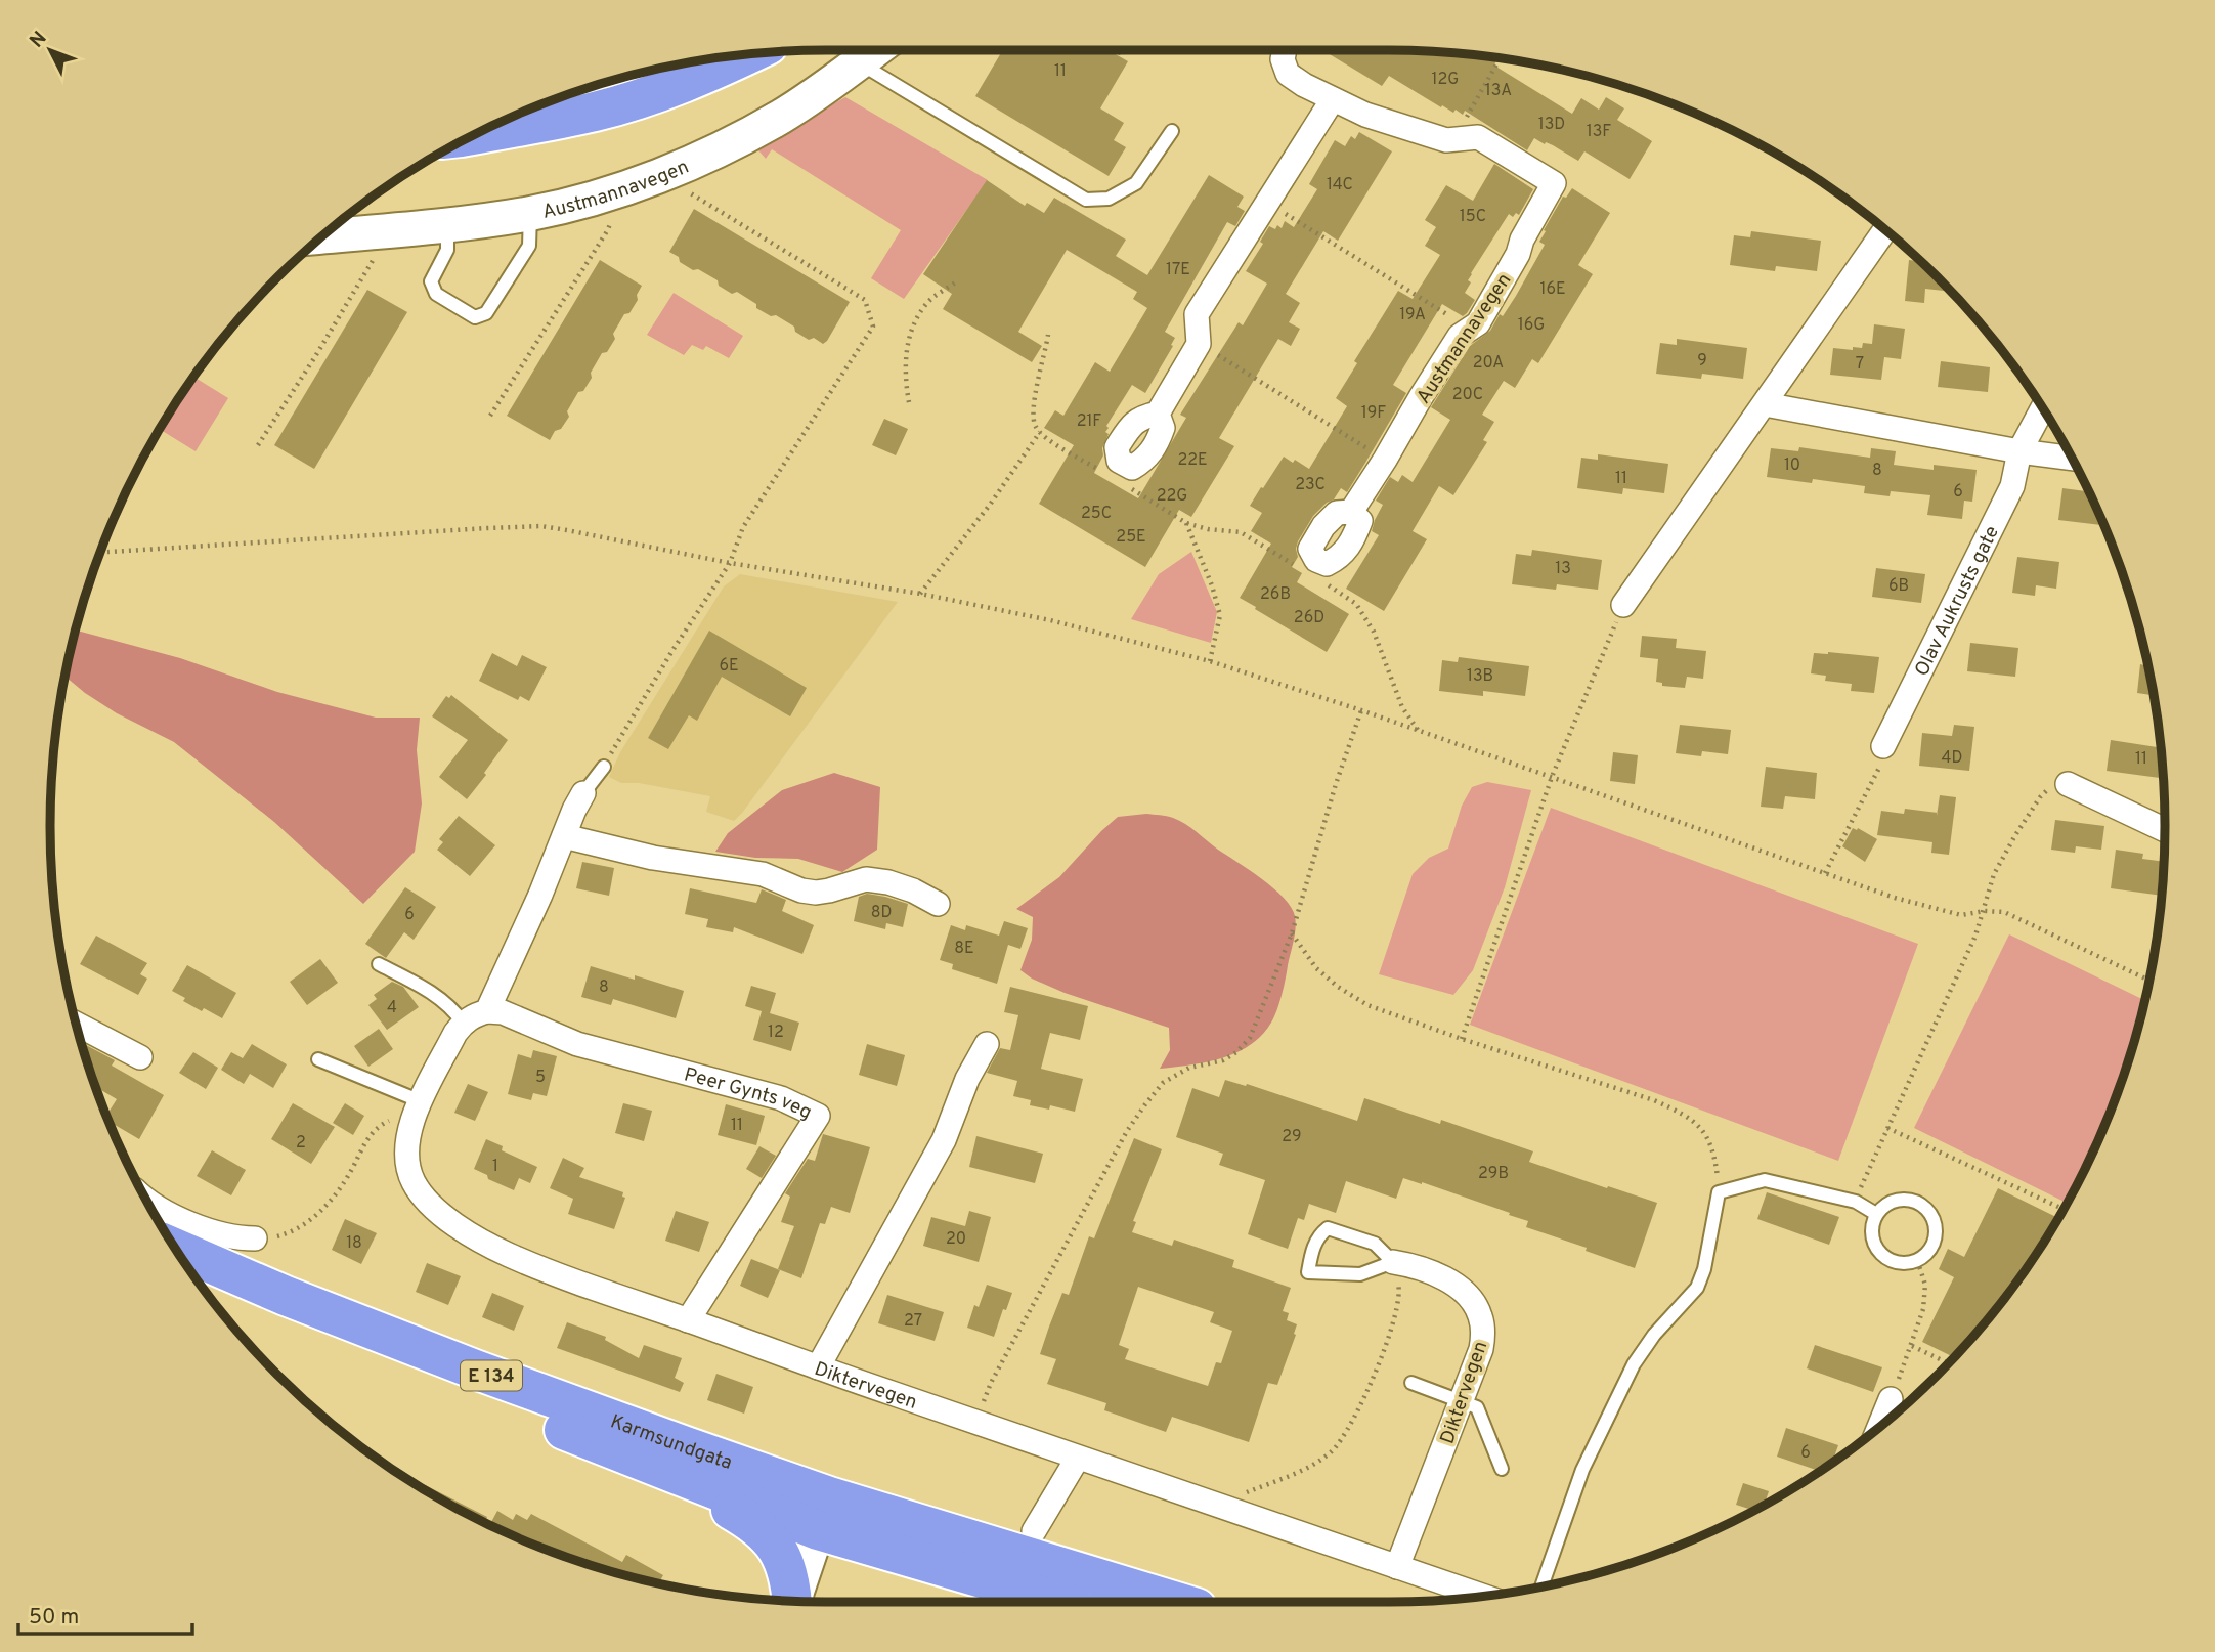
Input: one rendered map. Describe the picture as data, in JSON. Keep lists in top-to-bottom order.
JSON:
{
  "streets": {
    "highway": ["E 134", "Karmsundgata"],
    "street": [
      "Austmannavegen",
      "Olav Aukrusts gate",
      "Peer Gynts veg",
      "Diktervegen"
    ]
  },
  "crossings": [
    ["Peer Gynts veg", "Diktervegen"],
    ["E 134", "Karmsundgata"]
  ],
  "house_numbers": [
    "11",
    "12G",
    "13A",
    "13D",
    "13F",
    "14C",
    "15C",
    "17E",
    "16E",
    "19A",
    "16G",
    "9",
    "20A",
    "7",
    "20C",
    "19F",
    "21F",
    "22E",
    "10",
    "8",
    "11",
    "23C",
    "6",
    "22G",
    "25C",
    "25E",
    "13",
    "6B",
    "26B",
    "26D",
    "6E",
    "13B",
    "4D",
    "11",
    "8D",
    "6",
    "8E",
    "8",
    "4",
    "12",
    "5",
    "11",
    "29",
    "2",
    "1",
    "29B",
    "20",
    "18",
    "27",
    "6"
  ],
  "scale_bar": "50 m",
  "north": "top left"
}
